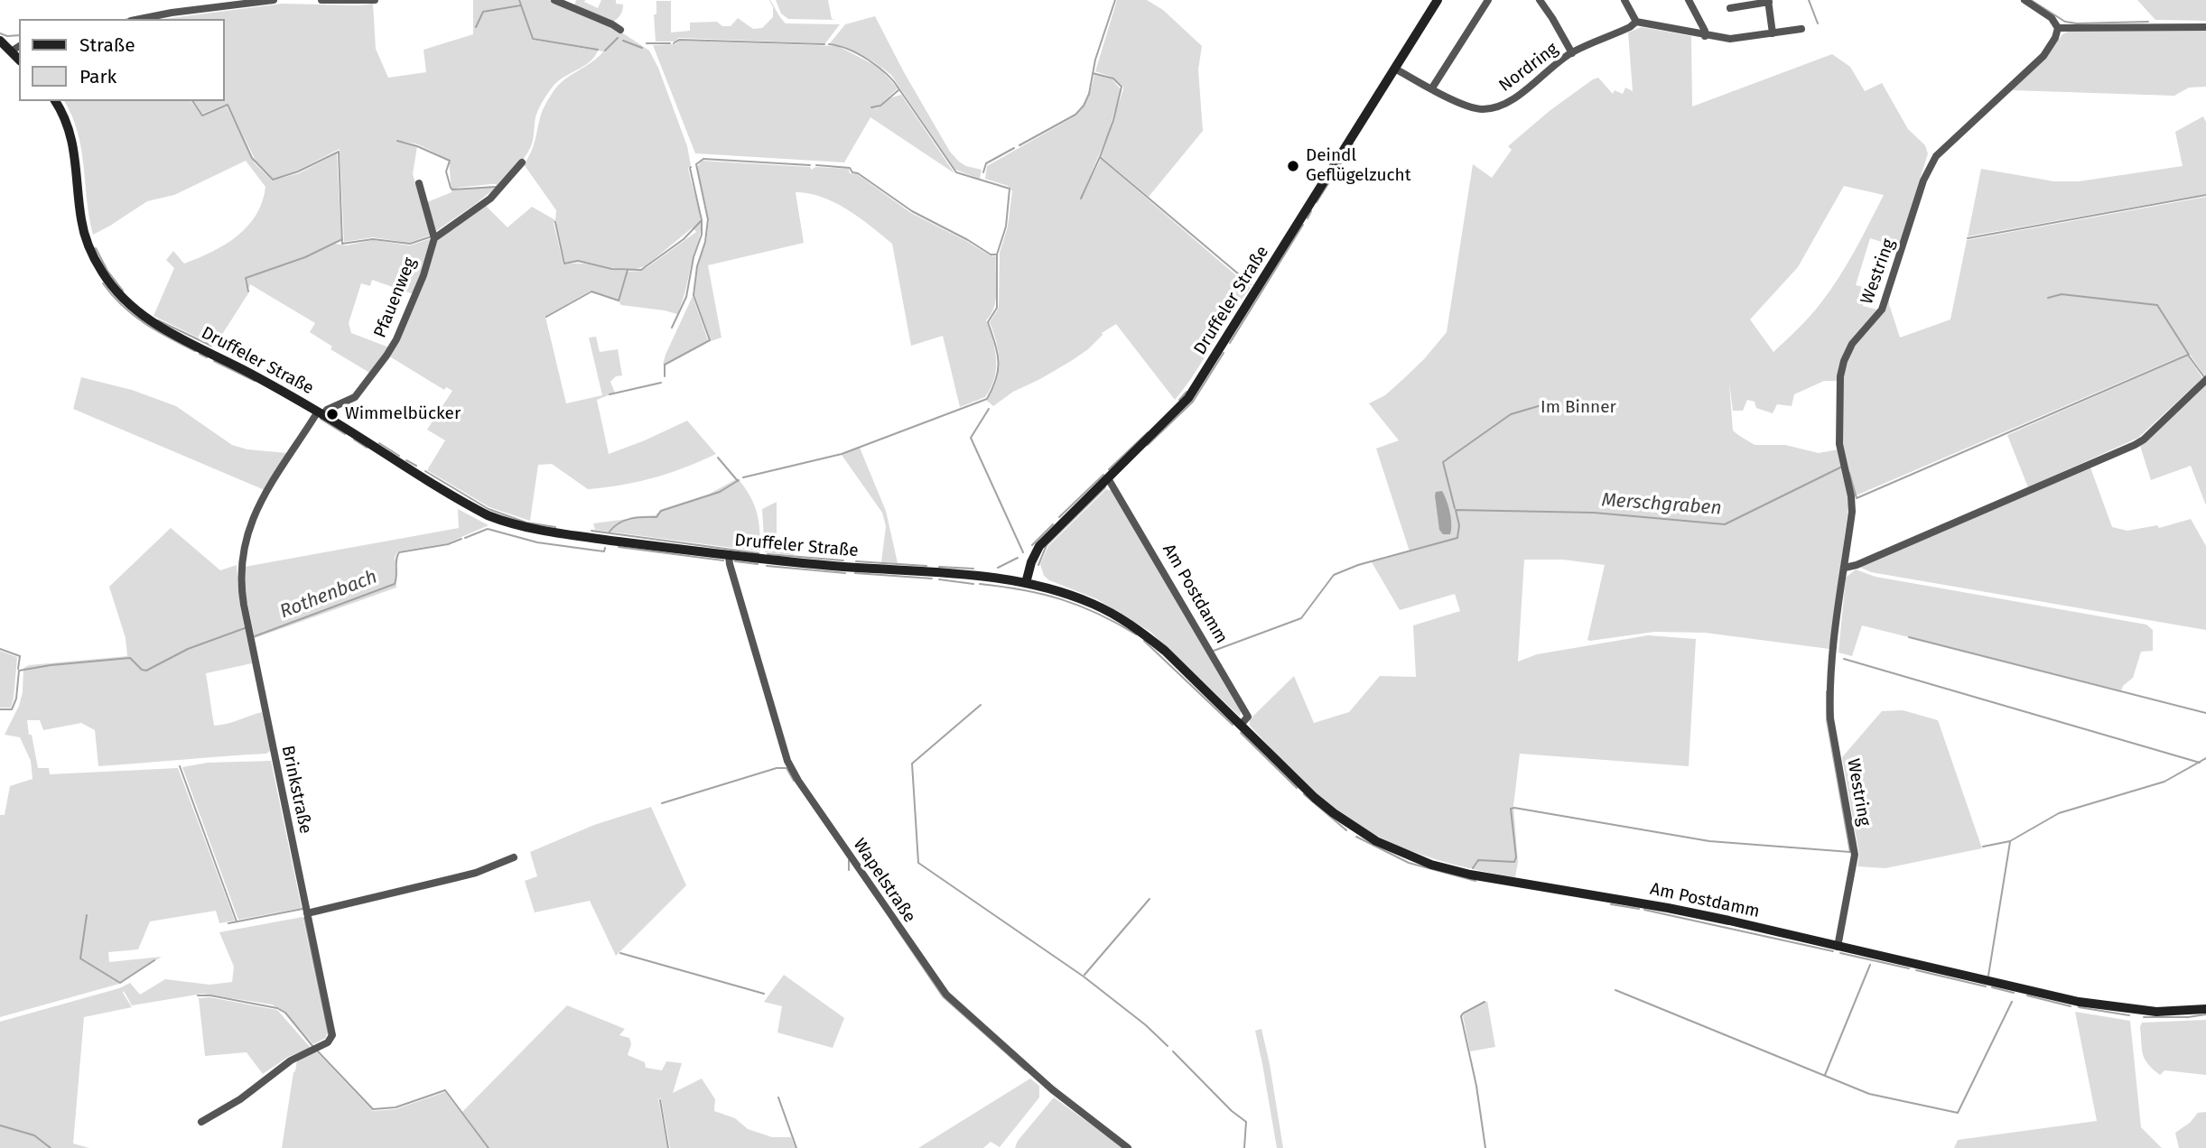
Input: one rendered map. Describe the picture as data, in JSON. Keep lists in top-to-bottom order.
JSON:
{
  "streets": {
    "street": [
      "Nordring",
      "Westring",
      "Pfauenweg",
      "Druffeler Straße",
      "Am Postdamm",
      "Brinkstraße",
      "Wapelstraße"
    ]
  },
  "crossings": [
    ["Nordring", "Druffeler Straße"],
    ["Westring", "Am Postdamm"],
    ["Pfauenweg", "Druffeler Straße"],
    ["Pfauenweg", "Brinkstraße"],
    ["Druffeler Straße", "Am Postdamm"],
    ["Druffeler Straße", "Brinkstraße"],
    ["Druffeler Straße", "Wapelstraße"]
  ],
  "water": ["Merschgraben", "Rothenbach"],
  "parks": ["Im Binner"],
  "places": ["Deindl Geflügelzucht", "Wimmelbücker"],
  "legend": ["Straße", "Park"]
}
